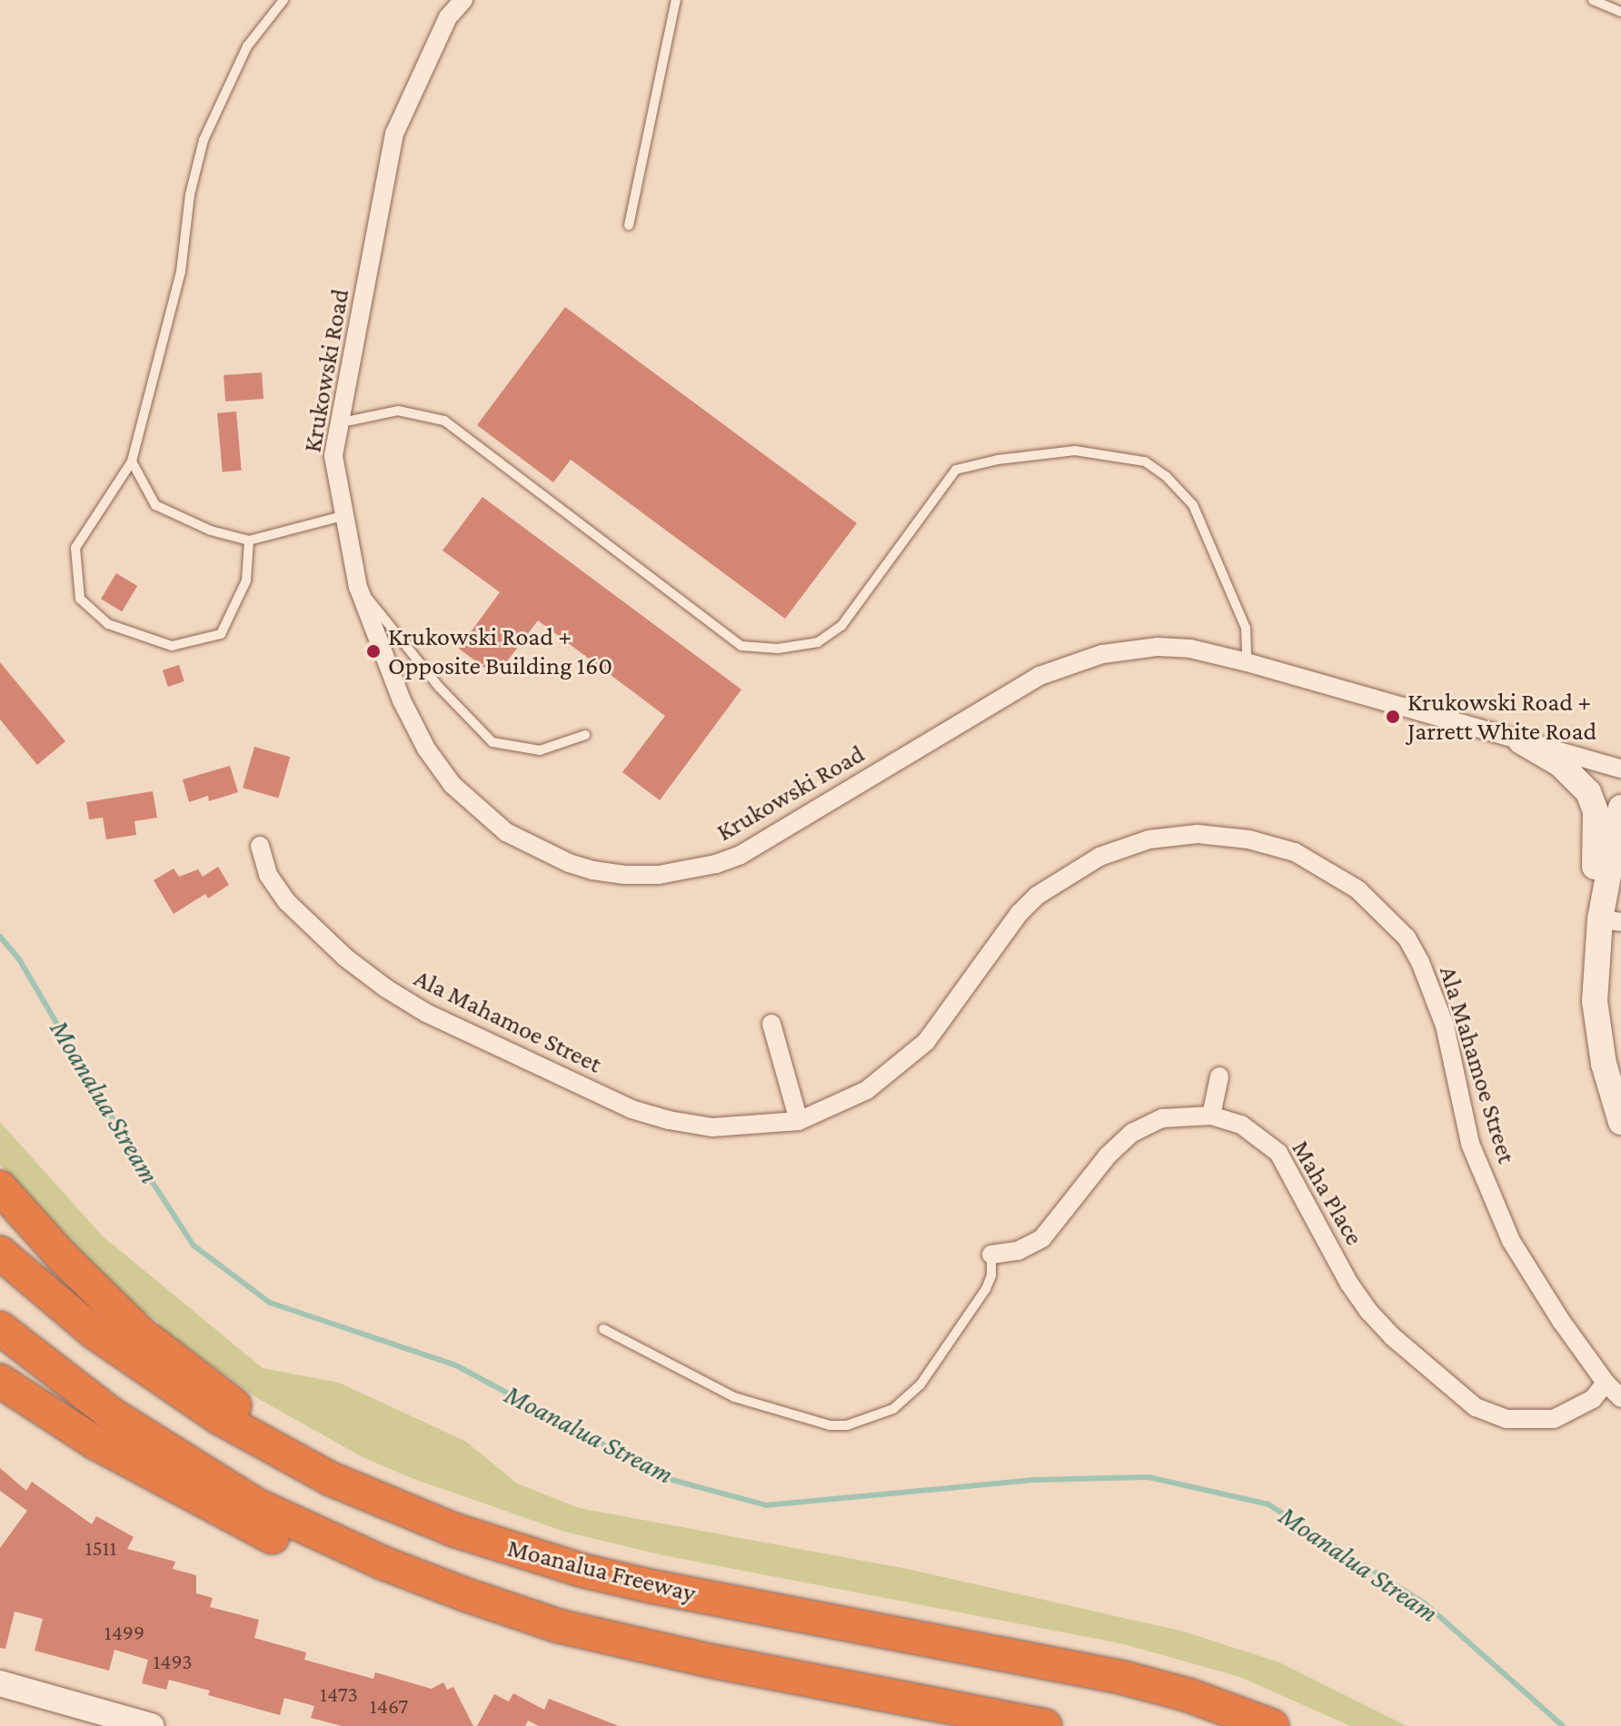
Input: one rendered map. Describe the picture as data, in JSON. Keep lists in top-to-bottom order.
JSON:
{
  "streets": {
    "highway": ["Moanalua Freeway"],
    "street": ["Krukowski Road", "Ala Mahamoe Street", "Maha Place"]
  },
  "crossings": [
    ["Ala Mahamoe Street", "Maha Place"]
  ],
  "water": ["Moanalua Stream"],
  "places": ["Krukowski Road + Opposite Building 160", "Krukowski Road + Jarrett White Road"],
  "house_numbers": [
    "1511",
    "1499",
    "1493",
    "1473",
    "1467"
  ]
}
